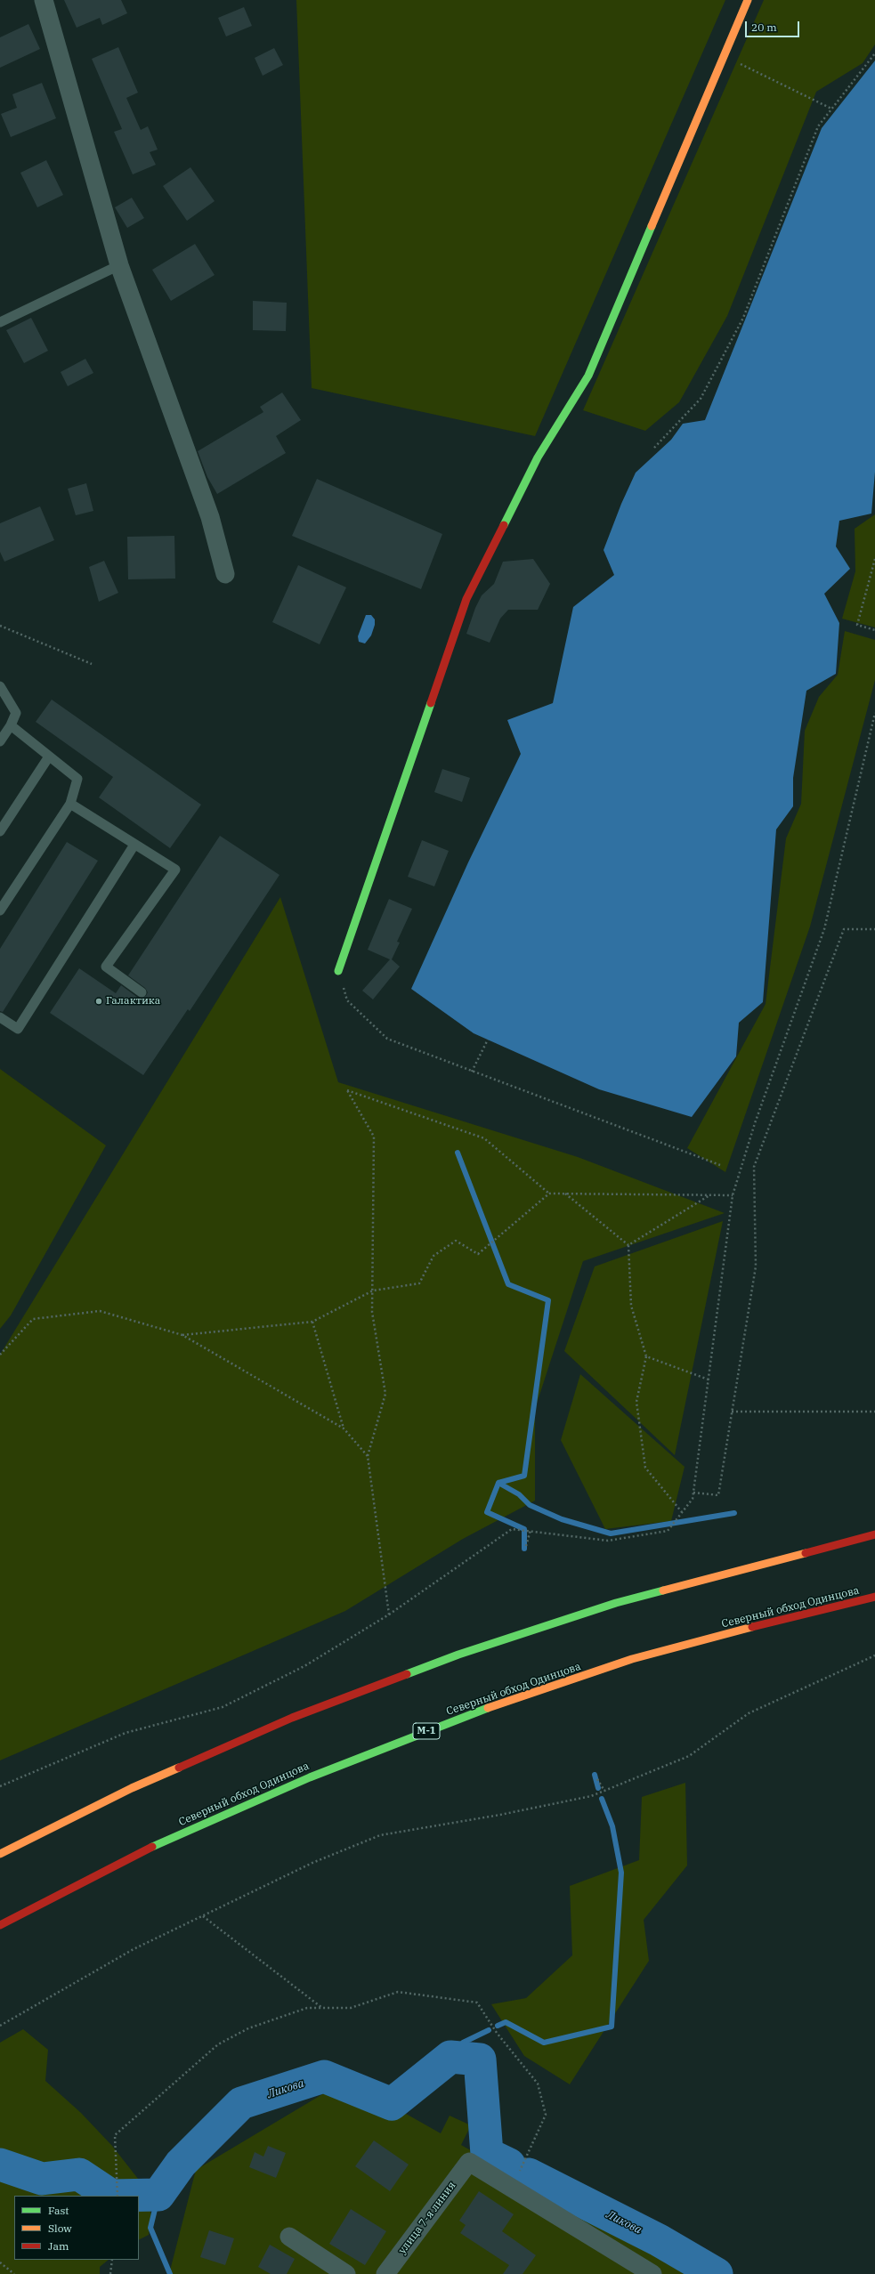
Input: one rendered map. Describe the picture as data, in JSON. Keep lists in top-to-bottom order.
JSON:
{
  "streets": {
    "main road": ["Северный обход Одинцова", "М-1"],
    "street": ["улица 7-я линия"]
  },
  "water": ["Ликова"],
  "places": ["Галактика"],
  "legend": ["Fast", "Slow", "Jam"],
  "scale_bar": "20 m"
}
